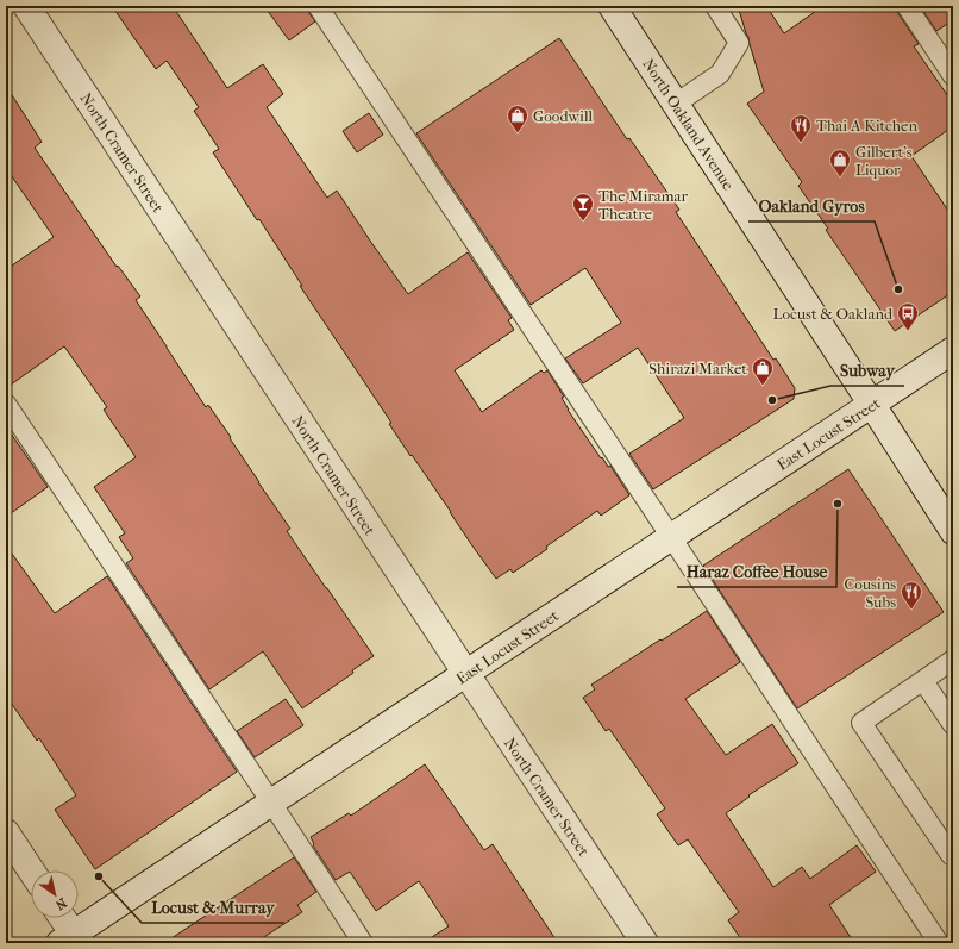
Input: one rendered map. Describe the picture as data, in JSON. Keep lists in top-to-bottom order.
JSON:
{
  "streets": {
    "main road": ["North Oakland Avenue", "North Cramer Street", "East Locust Street"]
  },
  "crossings": [
    ["North Oakland Avenue", "East Locust Street"],
    ["North Cramer Street", "East Locust Street"]
  ],
  "places": {
    "shop": ["Goodwill", "Gilbert's Liquor", "Shirazi Market"],
    "restaurant": ["Thai A Kitchen", "Cousins Subs"],
    "bar": ["The Miramar Theatre"],
    "other": [
      "Oakland Gyros",
      "Subway",
      "Haraz Coffee House",
      "Locust & Murray"
    ],
    "bus stop": ["Locust & Oakland"]
  },
  "north": "bottom right"
}
